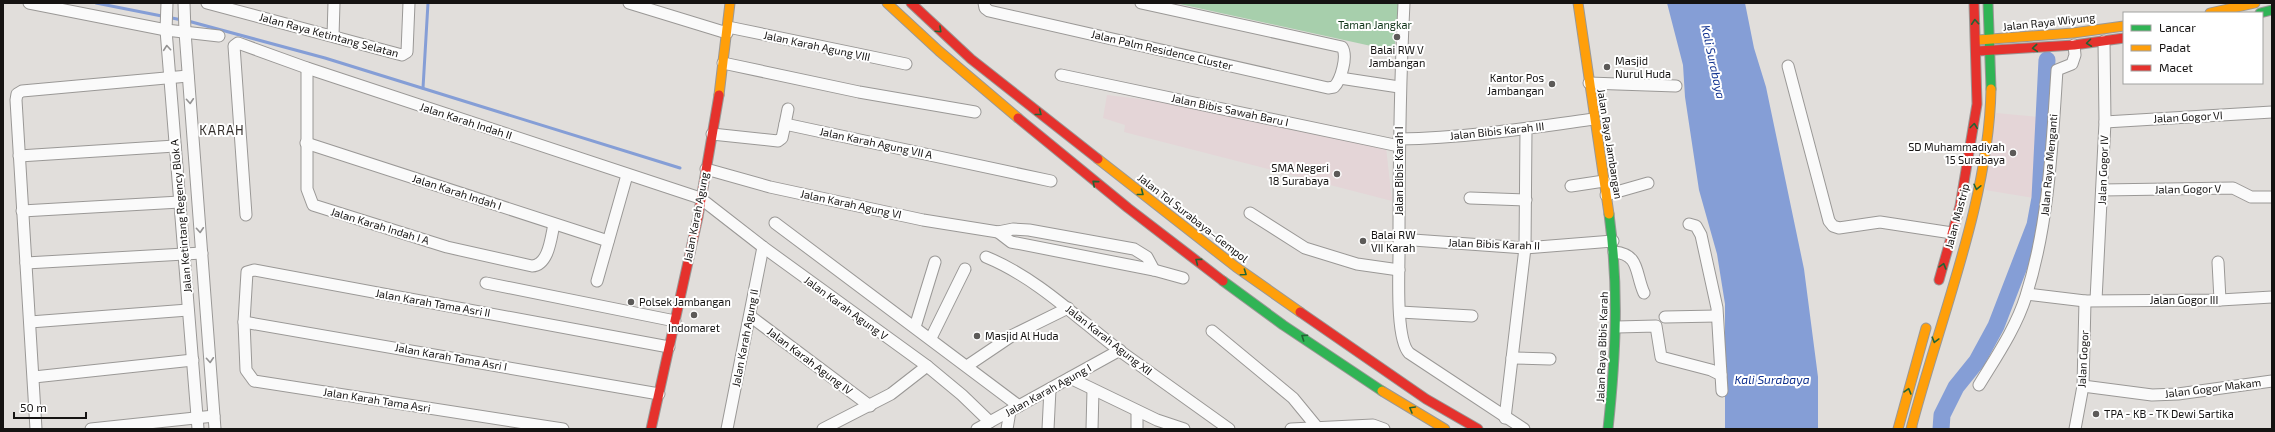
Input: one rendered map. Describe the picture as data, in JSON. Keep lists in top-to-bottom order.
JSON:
{
  "streets": {
    "main road": [
      "Jalan Raya Wiyung",
      "Jalan Raya Jambangan",
      "Jalan Mastrip",
      "Jalan Karah Agung",
      "Jalan Tol Surabaya–Gempol",
      "Jalan Raya Bibis Karah"
    ],
    "street": [
      "Jalan Raya Ketintang Selatan",
      "Jalan Karah Agung VIII",
      "Jalan Palm Residence Cluster",
      "Jalan Bibis Sawah Baru I",
      "Jalan Gogor VI",
      "Jalan Karah Indah II",
      "Jalan Bibis Karah III",
      "Jalan Karah Agung VII A",
      "Jalan Raya Menganti",
      "Jalan Gogor IV",
      "Jalan Bibis Karah I",
      "Jalan Gogor V",
      "Jalan Karah Indah I",
      "Jalan Karah Agung VI",
      "Jalan Ketintang Regency Blok A",
      "Jalan Karah Indah I A",
      "Jalan Bibis Karah II",
      "Jalan Gogor III",
      "Jalan Karah Tama Asri II",
      "Jalan Karah Agung V",
      "Jalan Karah Agung II",
      "Jalan Karah Agung XII",
      "Jalan Karah Tama Asri I",
      "Jalan Gogor",
      "Jalan Karah Agung IV",
      "Jalan Gogor Makam",
      "Jalan Karah Agung I",
      "Jalan Karah Tama Asri"
    ]
  },
  "crossings": [
    ["Jalan Raya Wiyung", "Jalan Raya Menganti"],
    ["Jalan Raya Wiyung", "Jalan Gogor IV"],
    ["Jalan Raya Wiyung", "Jalan Mastrip"],
    ["Jalan Karah Agung VIII", "Jalan Karah Agung"],
    ["Jalan Bibis Sawah Baru I", "Jalan Bibis Karah III"],
    ["Jalan Bibis Sawah Baru I", "Jalan Bibis Karah I"],
    ["Jalan Gogor VI", "Jalan Gogor IV"],
    ["Jalan Karah Indah II", "Jalan Karah Agung"],
    ["Jalan Karah Indah II", "Jalan Karah Indah I A"],
    ["Jalan Karah Indah II", "Jalan Karah Agung V"],
    ["Jalan Bibis Karah III", "Jalan Raya Jambangan"],
    ["Jalan Bibis Karah III", "Jalan Bibis Karah I"],
    ["Jalan Raya Jambangan", "Jalan Bibis Karah II"],
    ["Jalan Raya Jambangan", "Jalan Raya Bibis Karah"],
    ["Jalan Gogor IV", "Jalan Gogor V"],
    ["Jalan Gogor IV", "Jalan Gogor III"],
    ["Jalan Bibis Karah I", "Jalan Bibis Karah II"],
    ["Jalan Karah Indah I", "Jalan Karah Indah I A"],
    ["Jalan Karah Agung VI", "Jalan Karah Agung"],
    ["Jalan Karah Agung", "Jalan Karah Tama Asri II"],
    ["Jalan Karah Agung", "Jalan Karah Agung V"],
    ["Jalan Karah Agung", "Jalan Karah Tama Asri I"],
    ["Jalan Bibis Karah II", "Jalan Raya Bibis Karah"],
    ["Jalan Karah Tama Asri II", "Jalan Karah Tama Asri I"],
    ["Jalan Karah Tama Asri II", "Jalan Karah Tama Asri"],
    ["Jalan Karah Agung V", "Jalan Karah Agung II"],
    ["Jalan Karah Agung V", "Jalan Karah Agung I"],
    ["Jalan Karah Agung II", "Jalan Karah Agung IV"],
    ["Jalan Karah Agung XII", "Jalan Karah Agung I"],
    ["Jalan Karah Tama Asri I", "Jalan Karah Tama Asri"],
    ["Jalan Gogor", "Jalan Gogor Makam"]
  ],
  "districts": ["KARAH"],
  "water": ["Kali Surabaya"],
  "parks": ["Taman Jangkar"],
  "places": [
    "Balai RW V Jambangan",
    "Masjid Nurul Huda",
    "Kantor Pos Jambangan",
    "SD Muhammadiyah 15 Surabaya",
    "SMA Negeri 18 Surabaya",
    "Balai RW VII Karah",
    "Polsek Jambangan",
    "Indomaret",
    "Masjid Al Huda",
    "TPA - KB - TK Dewi Sartika"
  ],
  "legend": ["Lancar", "Padat", "Macet"],
  "scale_bar": "50 m"
}
